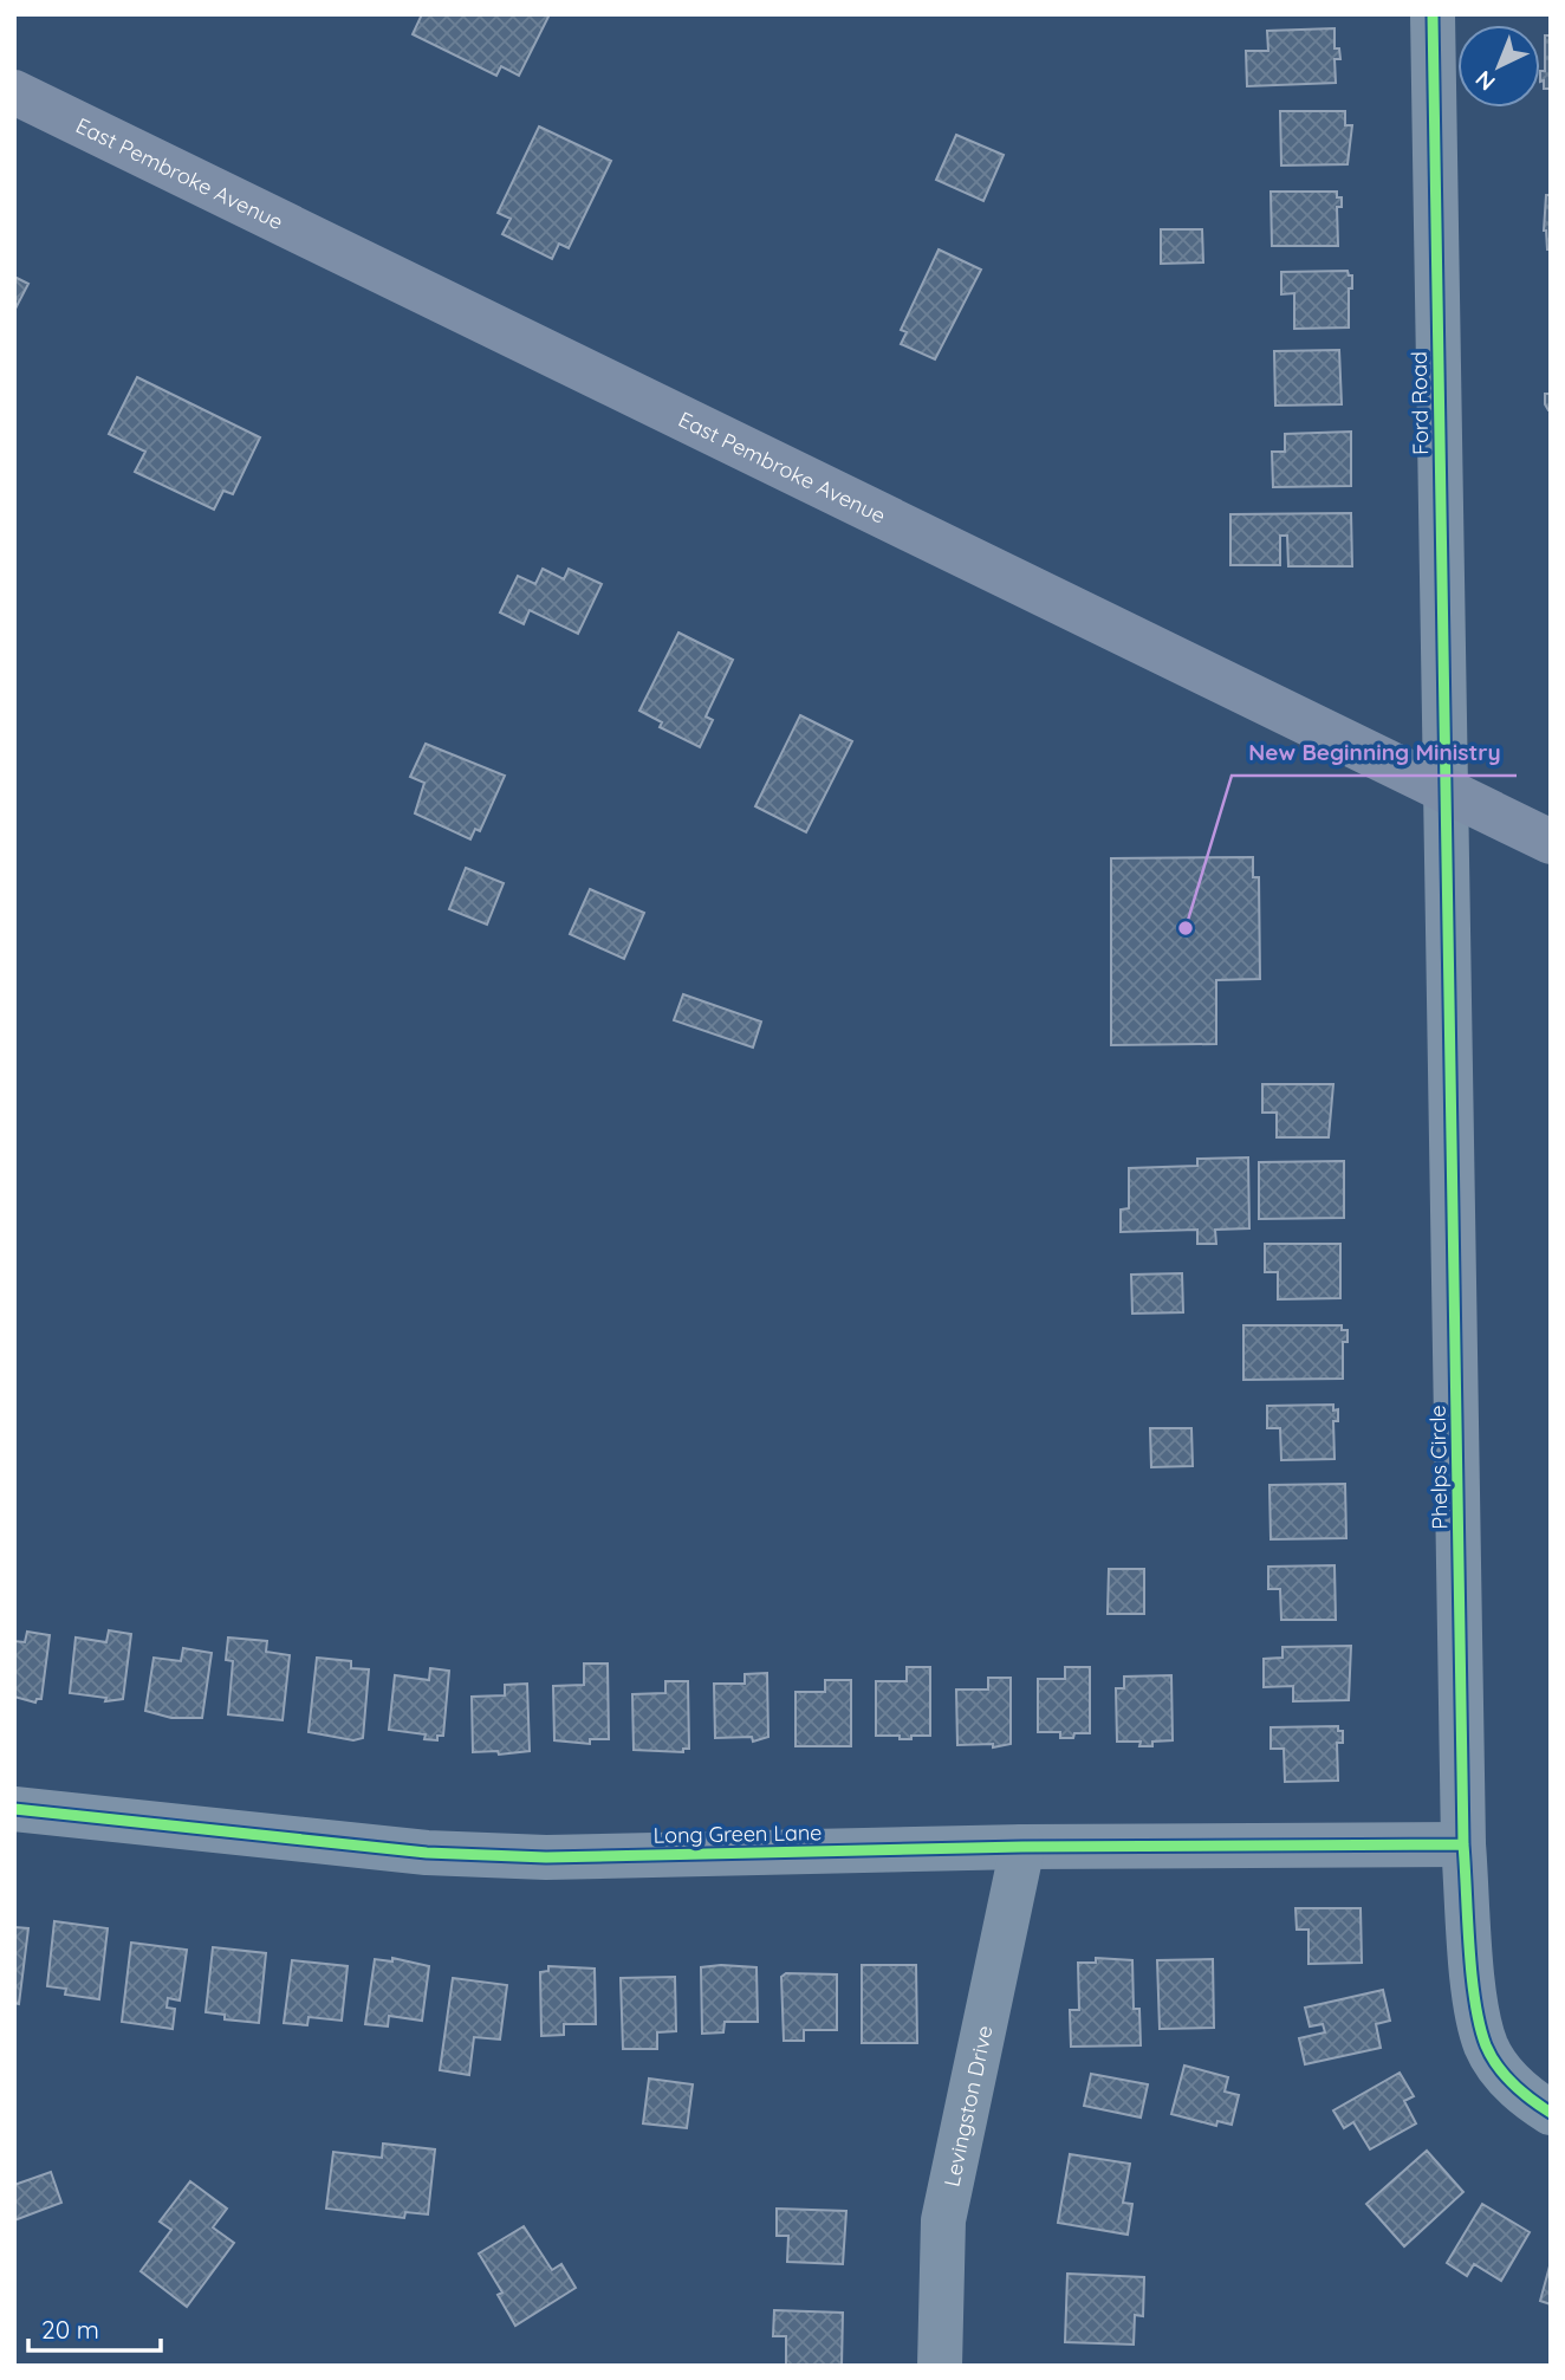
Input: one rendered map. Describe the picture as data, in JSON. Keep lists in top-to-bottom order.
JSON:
{
  "streets": {
    "main road": ["East Pembroke Avenue"],
    "street": [
      "Ford Road",
      "Phelps Circle",
      "Long Green Lane",
      "Levingston Drive"
    ]
  },
  "crossings": [
    ["East Pembroke Avenue", "Ford Road"],
    ["East Pembroke Avenue", "Phelps Circle"],
    ["Ford Road", "Phelps Circle"],
    ["Phelps Circle", "Long Green Lane"],
    ["Long Green Lane", "Levingston Drive"]
  ],
  "places": ["New Beginning Ministry"],
  "scale_bar": "20 m",
  "north": "bottom left"
}
